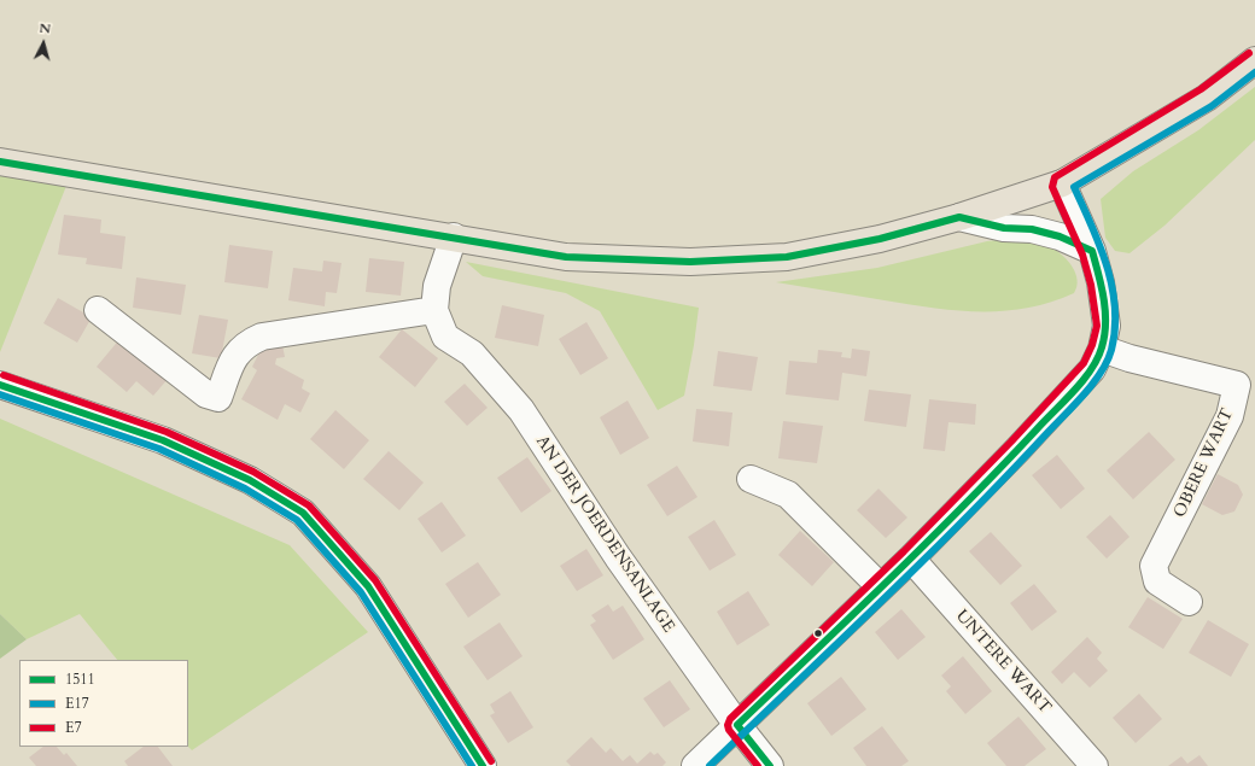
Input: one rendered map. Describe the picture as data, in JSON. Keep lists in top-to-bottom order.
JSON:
{
  "streets": {
    "street": ["OBERE WART", "AN DER JOERDENSANLAGE", "UNTERE WART"]
  },
  "lines": ["transit line E7", "transit line E17", "transit line 1511"],
  "legend": ["1511", "E17", "E7"],
  "north": "top"
}
